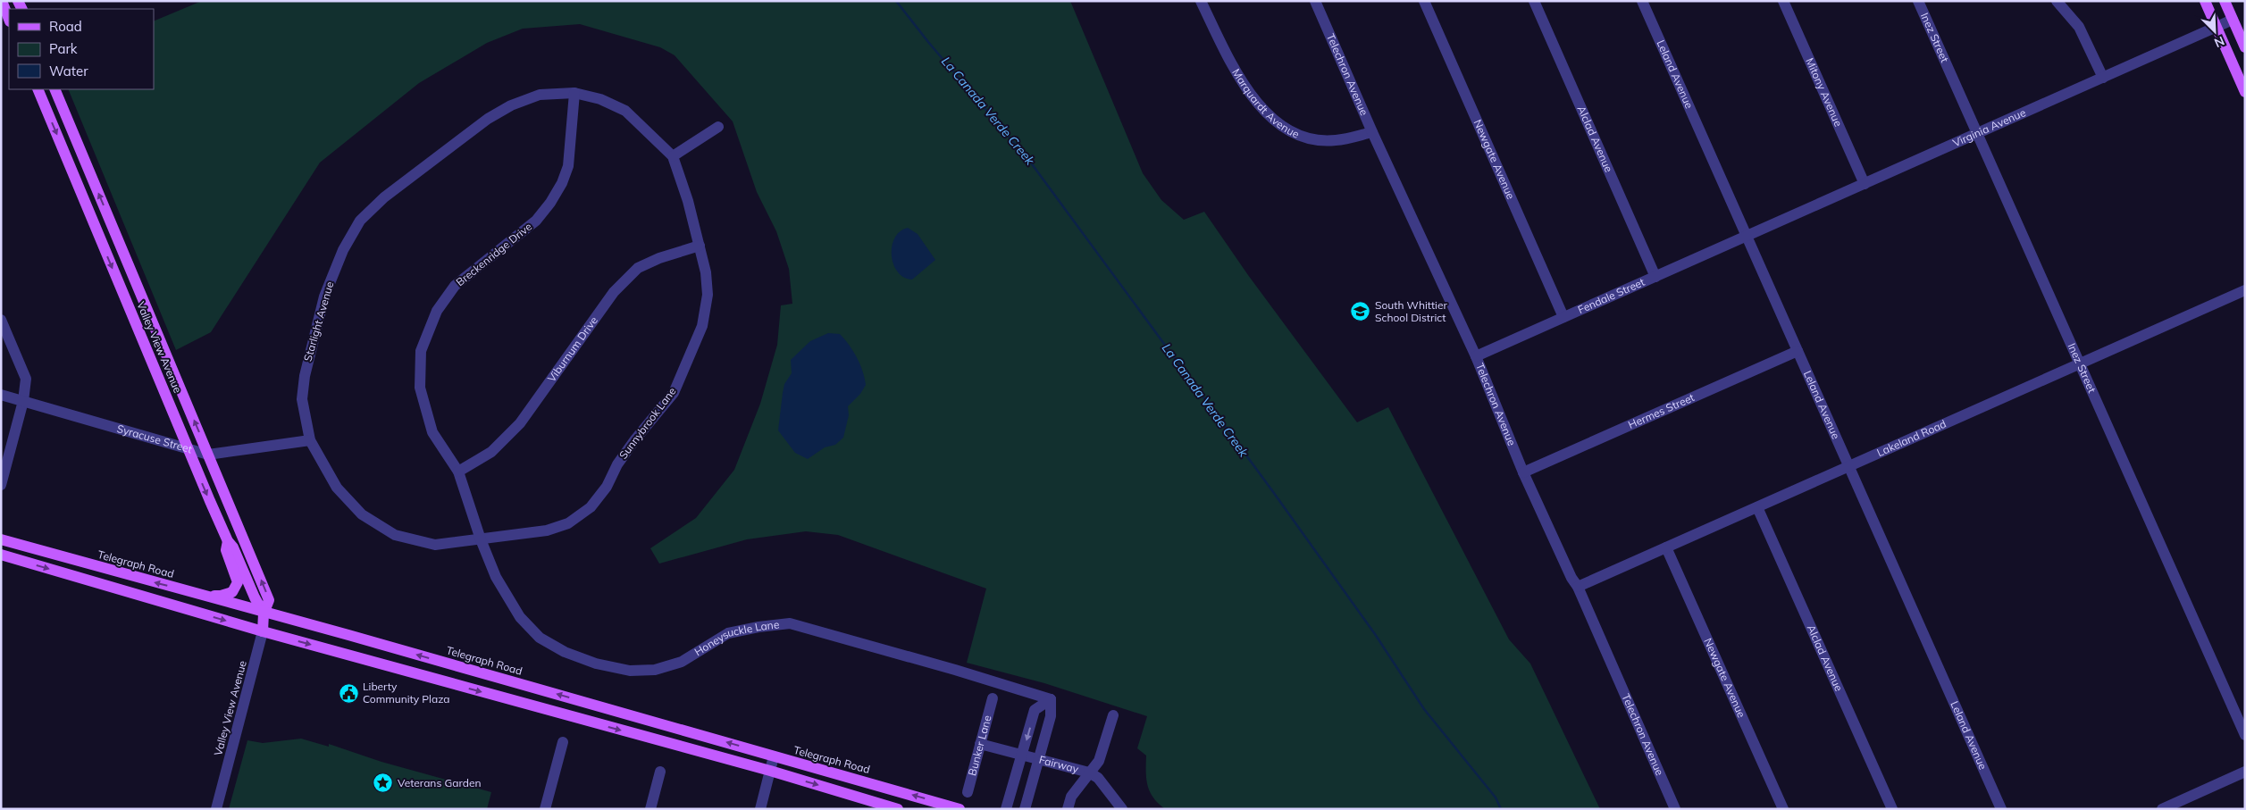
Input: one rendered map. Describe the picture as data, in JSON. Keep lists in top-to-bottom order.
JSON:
{
  "streets": {
    "main road": ["Valley View Avenue", "Telegraph Road"],
    "street": [
      "Inez Street",
      "Leland Avenue",
      "Telechron Avenue",
      "Mitony Avenue",
      "Marquardt Avenue",
      "Virginia Avenue",
      "Alclad Avenue",
      "Newgate Avenue",
      "Breckenridge Drive",
      "Fendale Street",
      "Starlight Avenue",
      "Viburnum Drive",
      "Hermes Street",
      "Sunnybrook Lane",
      "Lakeland Road",
      "Syracuse Street",
      "Honeysuckle Lane",
      "Bunker Lane",
      "Fairway"
    ]
  },
  "crossings": [
    ["Inez Street", "Virginia Avenue"],
    ["Inez Street", "Lakeland Road"],
    ["Leland Avenue", "Virginia Avenue"],
    ["Leland Avenue", "Fendale Street"],
    ["Leland Avenue", "Hermes Street"],
    ["Leland Avenue", "Lakeland Road"],
    ["Telechron Avenue", "Marquardt Avenue"],
    ["Telechron Avenue", "Fendale Street"],
    ["Telechron Avenue", "Hermes Street"],
    ["Telechron Avenue", "Lakeland Road"],
    ["Mitony Avenue", "Virginia Avenue"],
    ["Virginia Avenue", "Fendale Street"],
    ["Alclad Avenue", "Fendale Street"],
    ["Alclad Avenue", "Lakeland Road"],
    ["Newgate Avenue", "Fendale Street"],
    ["Newgate Avenue", "Lakeland Road"],
    ["Breckenridge Drive", "Starlight Avenue"],
    ["Breckenridge Drive", "Viburnum Drive"],
    ["Breckenridge Drive", "Sunnybrook Lane"],
    ["Breckenridge Drive", "Honeysuckle Lane"],
    ["Starlight Avenue", "Sunnybrook Lane"],
    ["Starlight Avenue", "Syracuse Street"],
    ["Starlight Avenue", "Honeysuckle Lane"],
    ["Valley View Avenue", "Syracuse Street"],
    ["Valley View Avenue", "Telegraph Road"],
    ["Viburnum Drive", "Sunnybrook Lane"],
    ["Sunnybrook Lane", "Honeysuckle Lane"],
    ["Bunker Lane", "Fairway"]
  ],
  "water": ["La Canada Verde Creek"],
  "places": {
    "school or university": ["South Whittier School District"],
    "public building": ["Liberty Community Plaza"],
    "place": ["Veterans Garden"]
  },
  "legend": ["Road", "Park", "Water"],
  "north": "bottom right"
}
